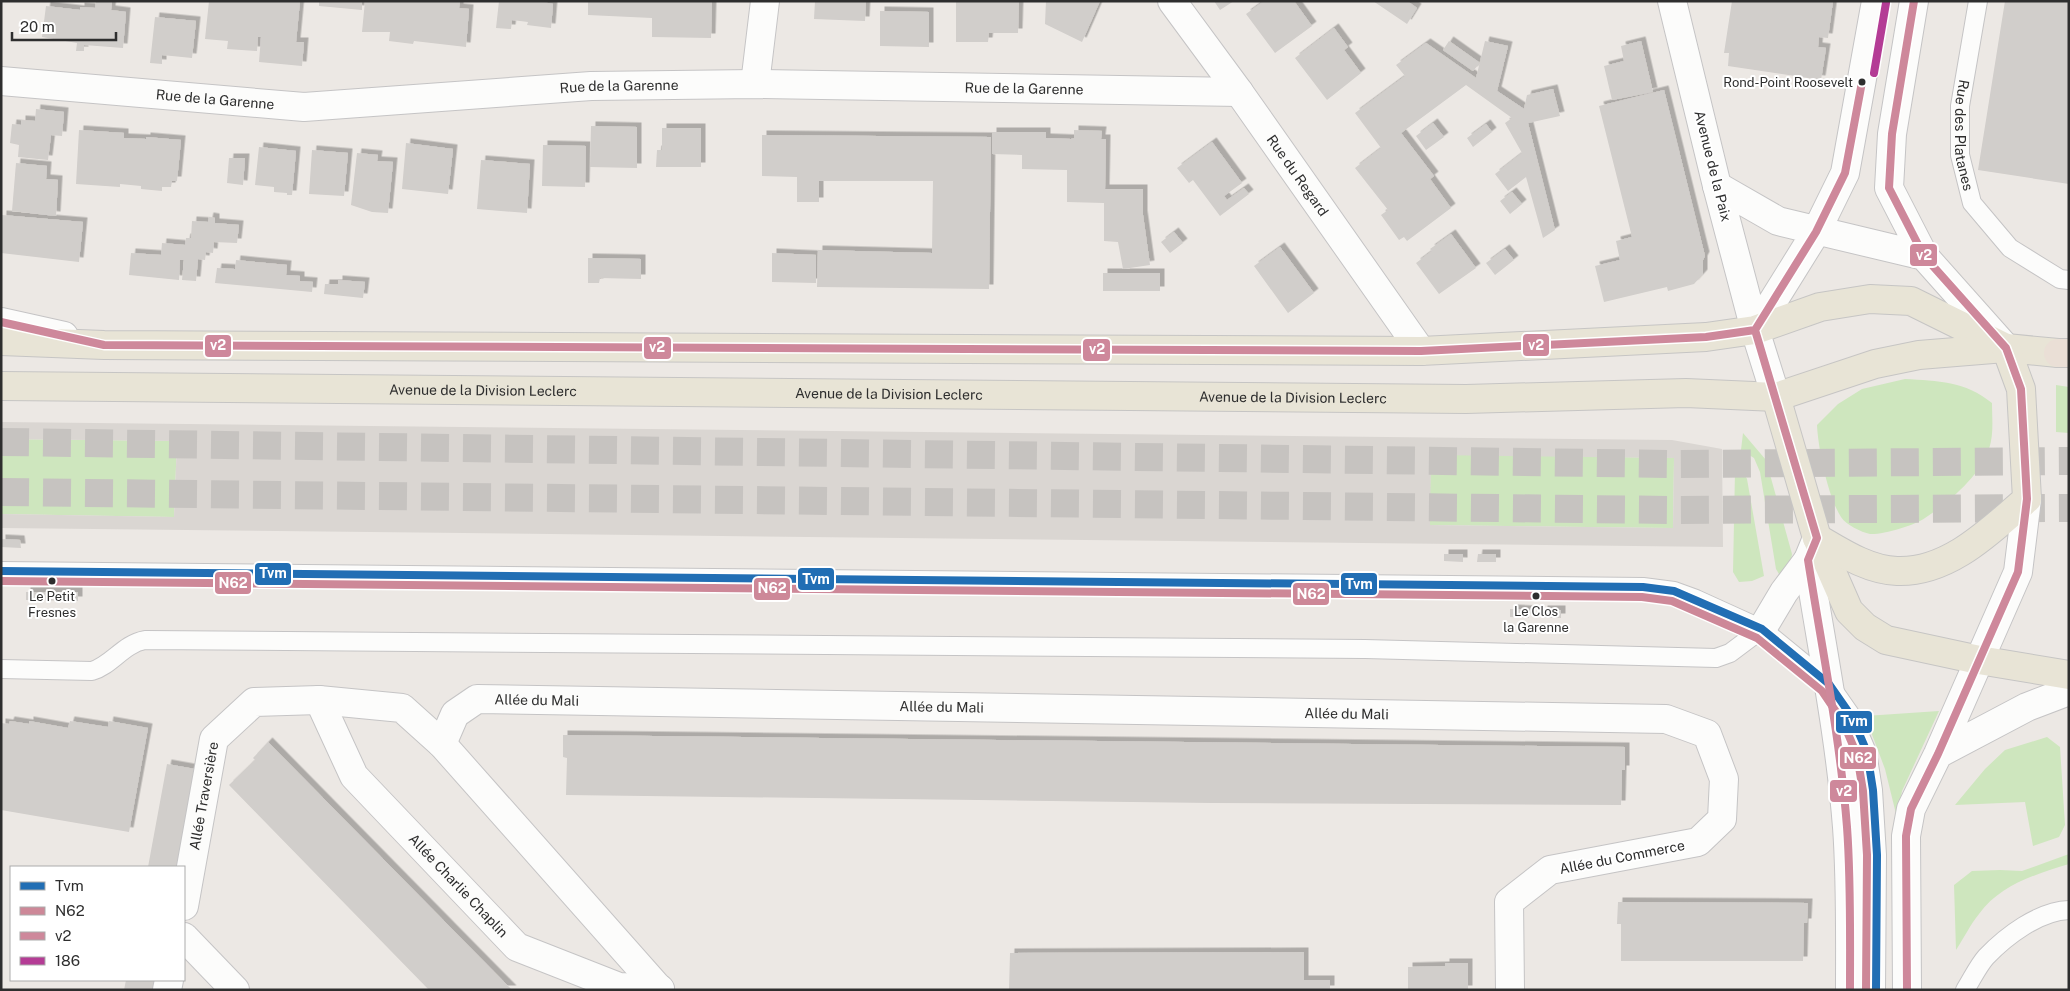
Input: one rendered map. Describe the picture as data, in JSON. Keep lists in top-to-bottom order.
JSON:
{
  "streets": {
    "main road": ["Avenue de la Division Leclerc"],
    "street": [
      "Rue de la Garenne",
      "Avenue de la Paix",
      "Rue du Regard",
      "Allée du Mali",
      "Allée Traversière",
      "Allée du Commerce",
      "Allée Charlie Chaplin"
    ],
    "lane": ["Rue des Platanes"]
  },
  "crossings": [
    ["Rue de la Garenne", "Rue du Regard"],
    ["Avenue de la Paix", "Avenue de la Division Leclerc"],
    ["Allée du Mali", "Allée du Commerce"],
    ["Allée du Mali", "Allée Charlie Chaplin"],
    ["Allée Traversière", "Allée Charlie Chaplin"]
  ],
  "places": ["Rond-Point Roosevelt", "Le Petit Fresnes", "Le Clos la Garenne"],
  "lines": [
    "transit line v2",
    "transit line 186",
    "transit line Tvm",
    "transit line N62"
  ],
  "legend": [
    "Tvm",
    "N62",
    "v2",
    "186"
  ],
  "scale_bar": "20 m"
}
